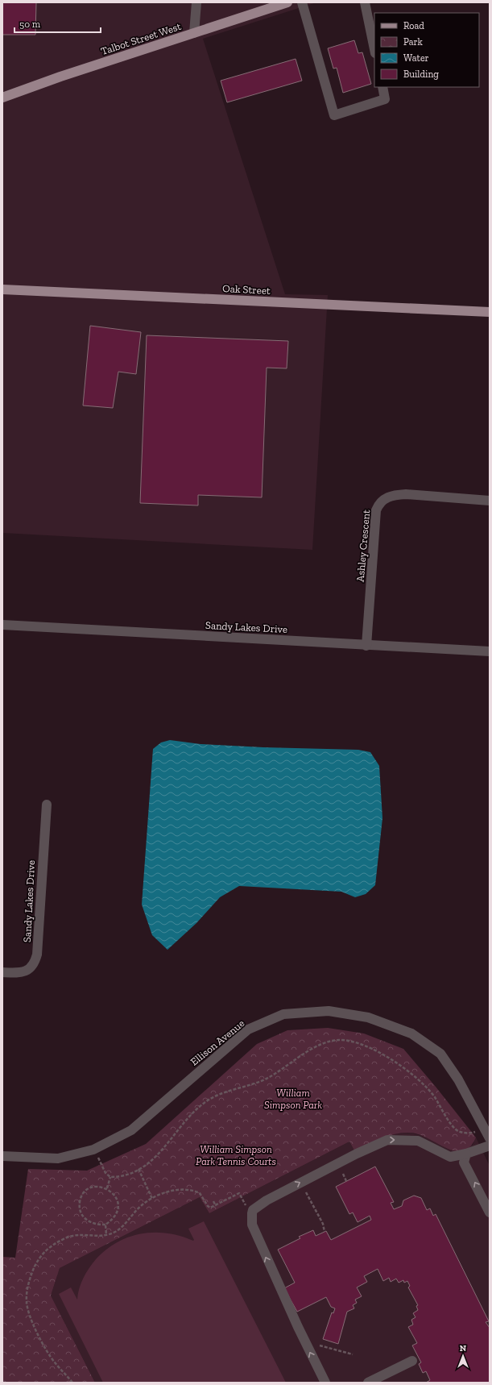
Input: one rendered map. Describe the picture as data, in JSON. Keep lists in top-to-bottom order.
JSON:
{
  "streets": {
    "main road": ["Talbot Street West", "Oak Street"],
    "street": ["Ashley Crescent", "Sandy Lakes Drive", "Ellison Avenue"]
  },
  "crossings": [
    ["Ashley Crescent", "Sandy Lakes Drive"]
  ],
  "parks": ["William Simpson Park", "William Simpson Park Tennis Courts"],
  "legend": [
    "Road",
    "Park",
    "Water",
    "Building"
  ],
  "scale_bar": "50 m",
  "north": "top"
}
